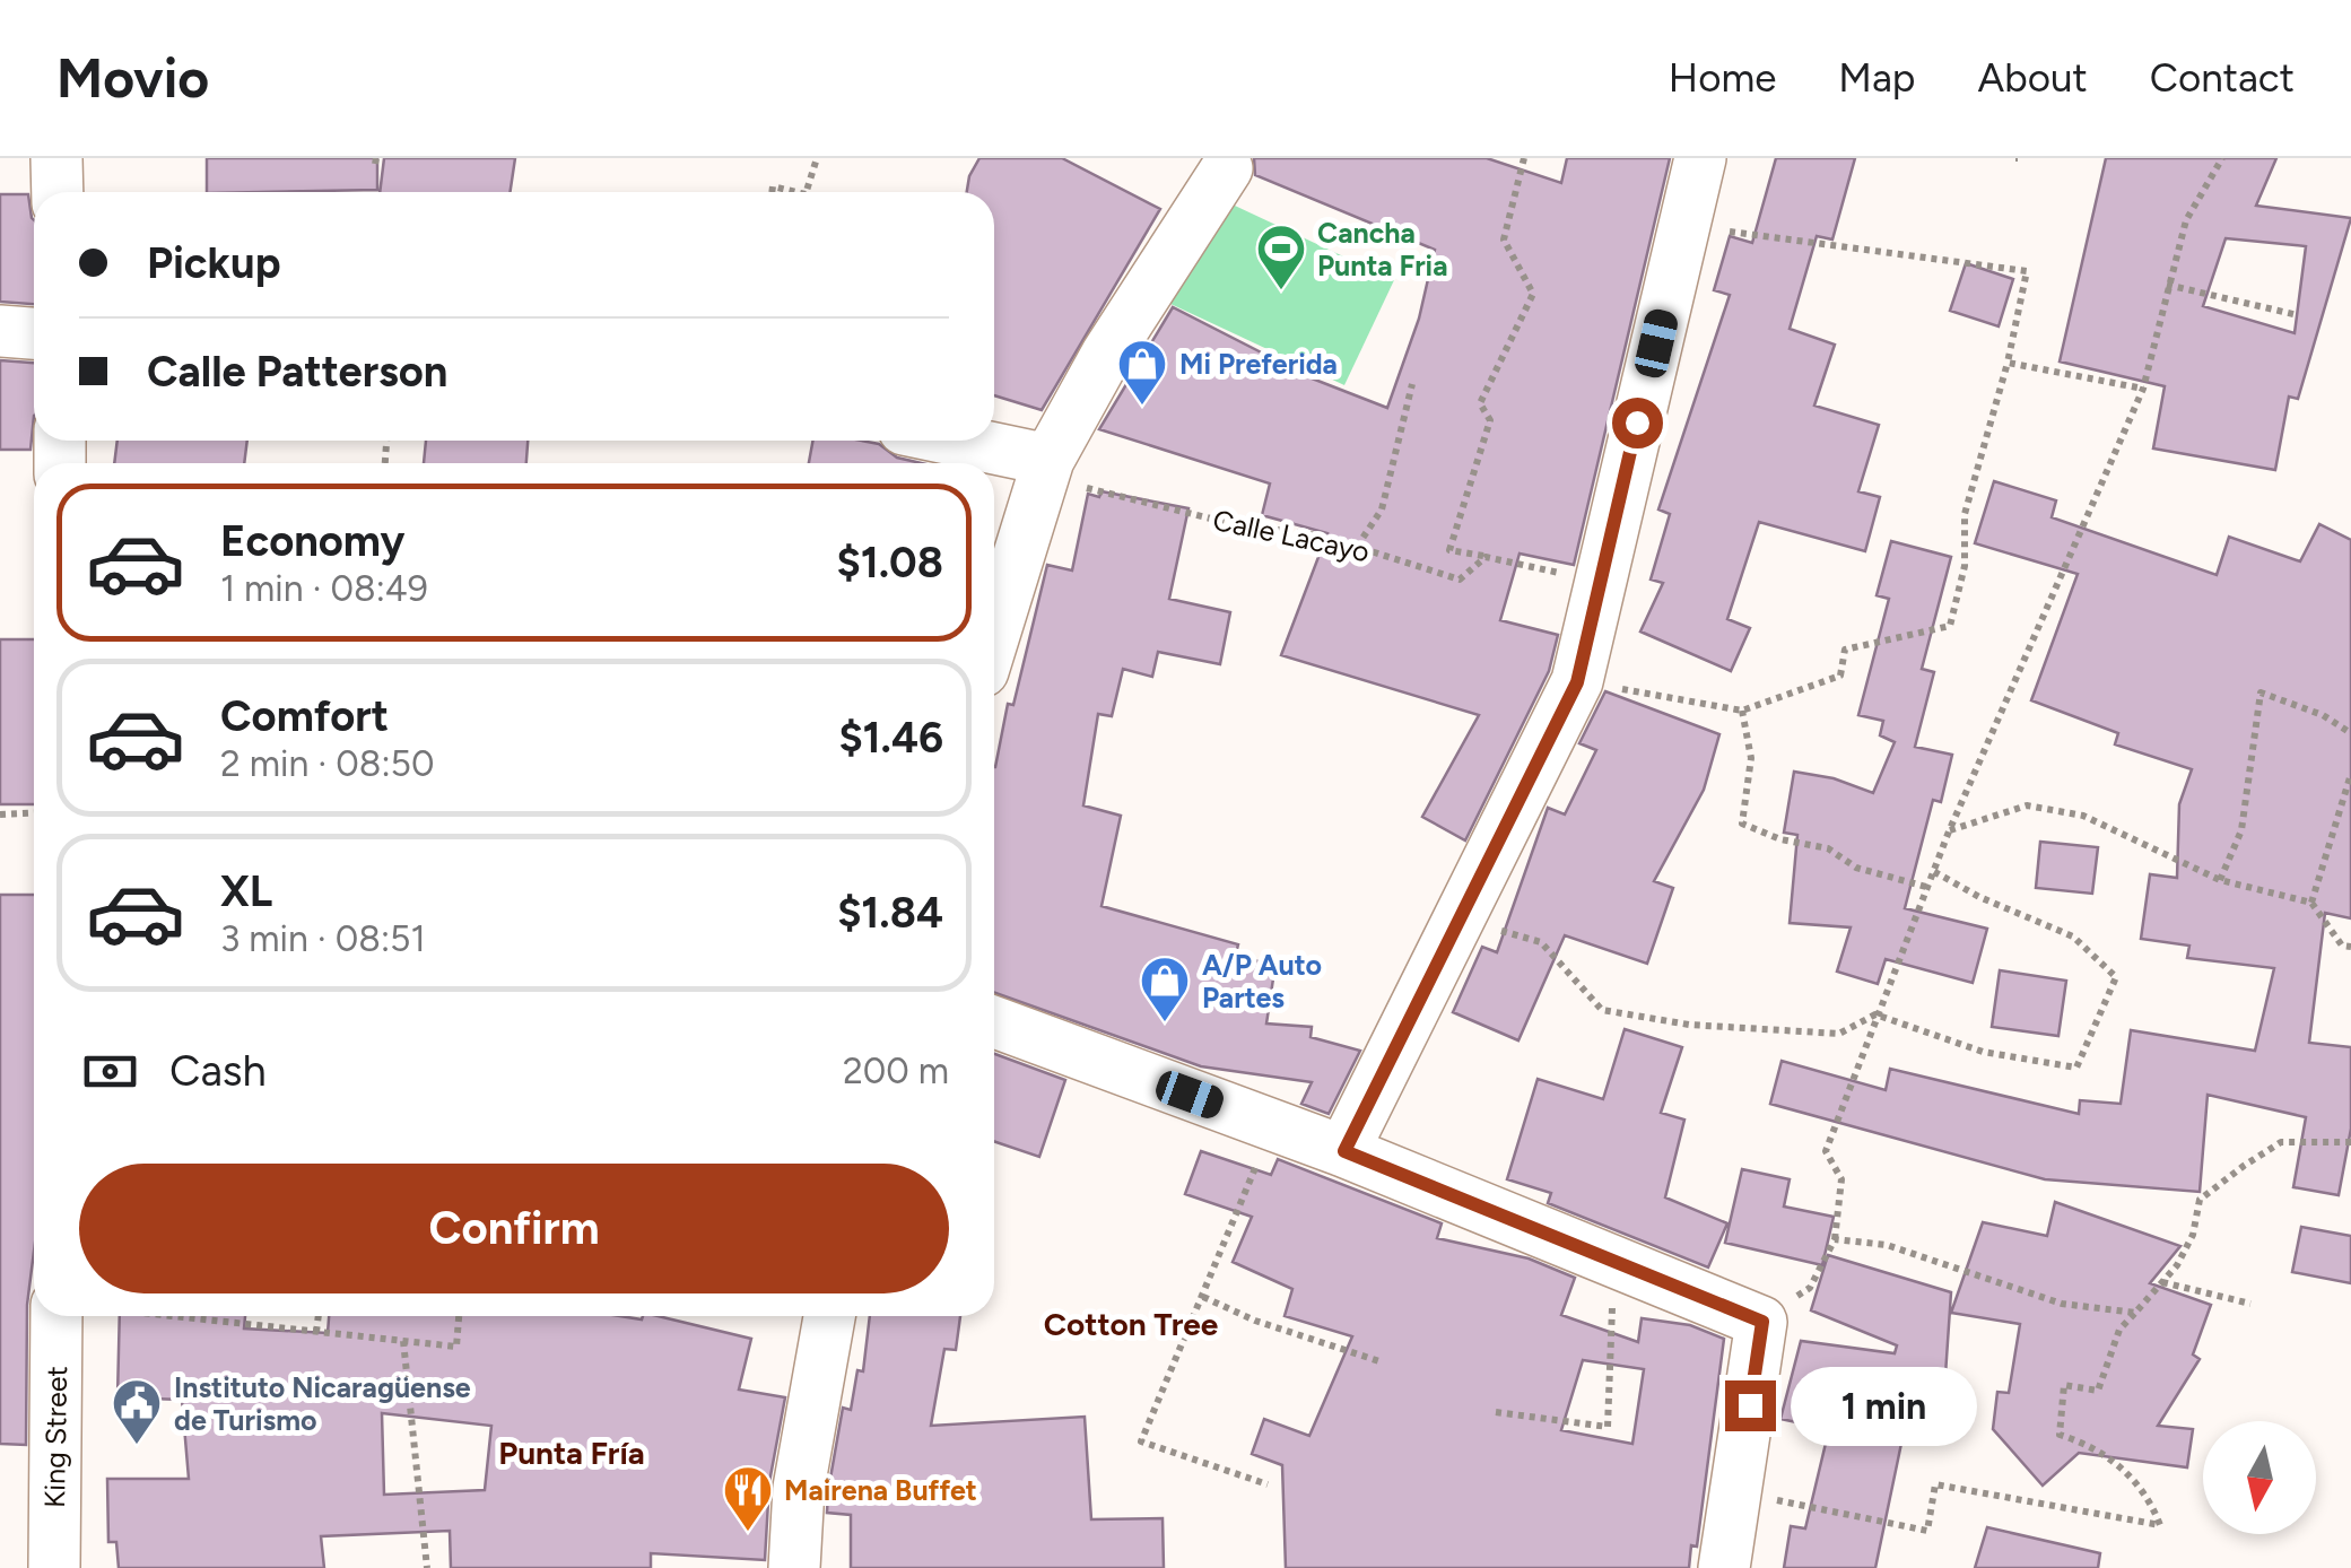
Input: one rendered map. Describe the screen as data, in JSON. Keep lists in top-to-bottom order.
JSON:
{
  "streets": {
    "street": ["King Street"],
    "path": ["Calle Lacayo"]
  },
  "districts": ["Cotton Tree", "Punta Fría"],
  "places": {
    "sports": ["Cancha Punta Fria"],
    "shop": ["Mi Preferida", "A/P Auto Partes"],
    "public building": ["Instituto Nicaragüense de Turismo"],
    "restaurant": ["Mairena Buffet"]
  },
  "north": "bottom",
  "page": {
    "header": "Movio",
    "nav": [
      "Home",
      "Map",
      "About",
      "Contact"
    ],
    "banner": ["Pickup", "Calle Patterson"],
    "list": [
      {
        "name": "Economy",
        "note": "1 min · 08:49",
        "value": "$1.08"
      },
      {
        "name": "Comfort",
        "note": "2 min · 08:50",
        "value": "$1.46"
      },
      {
        "name": "XL",
        "note": "3 min · 08:51",
        "value": "$1.84"
      }
    ],
    "pay": ["Cash", "200 m"],
    "buttons": "Confirm",
    "bubble": "1 min"
  }
}
